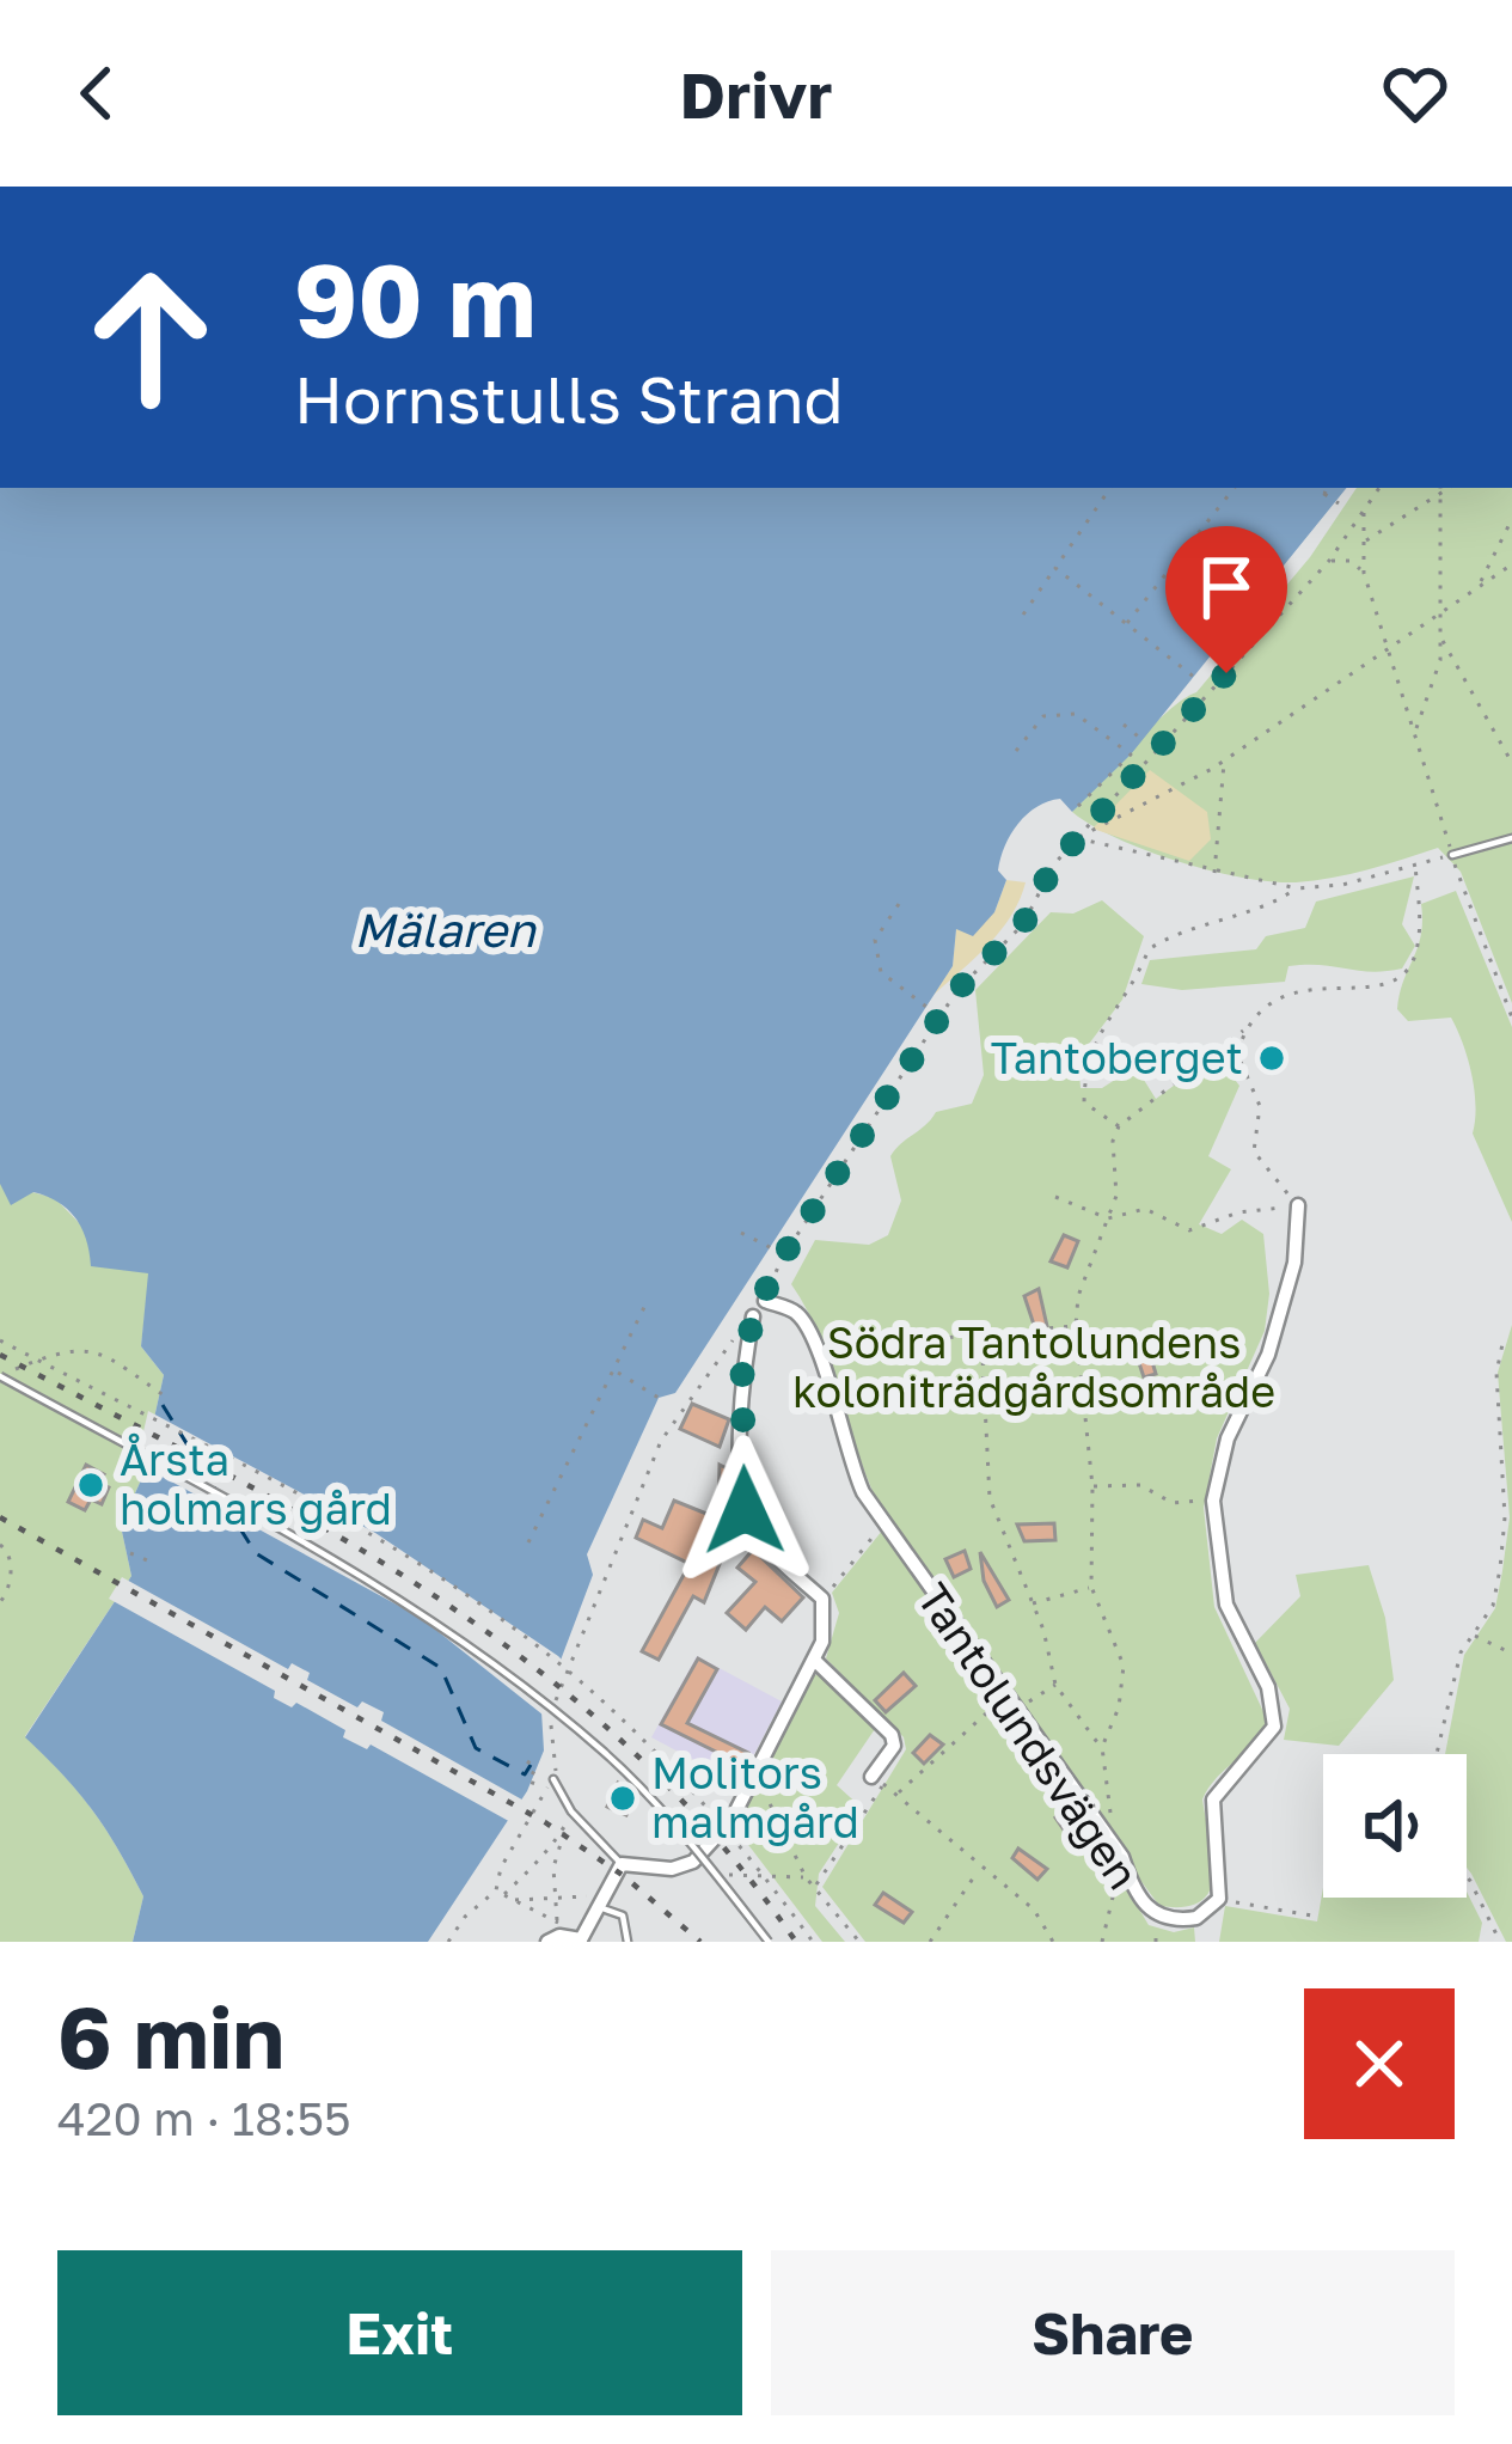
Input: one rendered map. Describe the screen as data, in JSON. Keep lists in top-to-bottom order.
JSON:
{
  "streets": {
    "street": ["Tantolundsvägen"]
  },
  "water": ["Mälaren"],
  "parks": ["Södra Tantolundens koloniträdgårdsområde"],
  "places": ["Tantoberget", "Årsta holmars gård", "Molitors malmgård"],
  "page": {
    "header": "Drivr",
    "turn": ["90 m", "Hornstulls Strand"],
    "heading": ["6 min", "420 m · 18:55"],
    "buttons": ["Exit", "Share"]
  }
}
